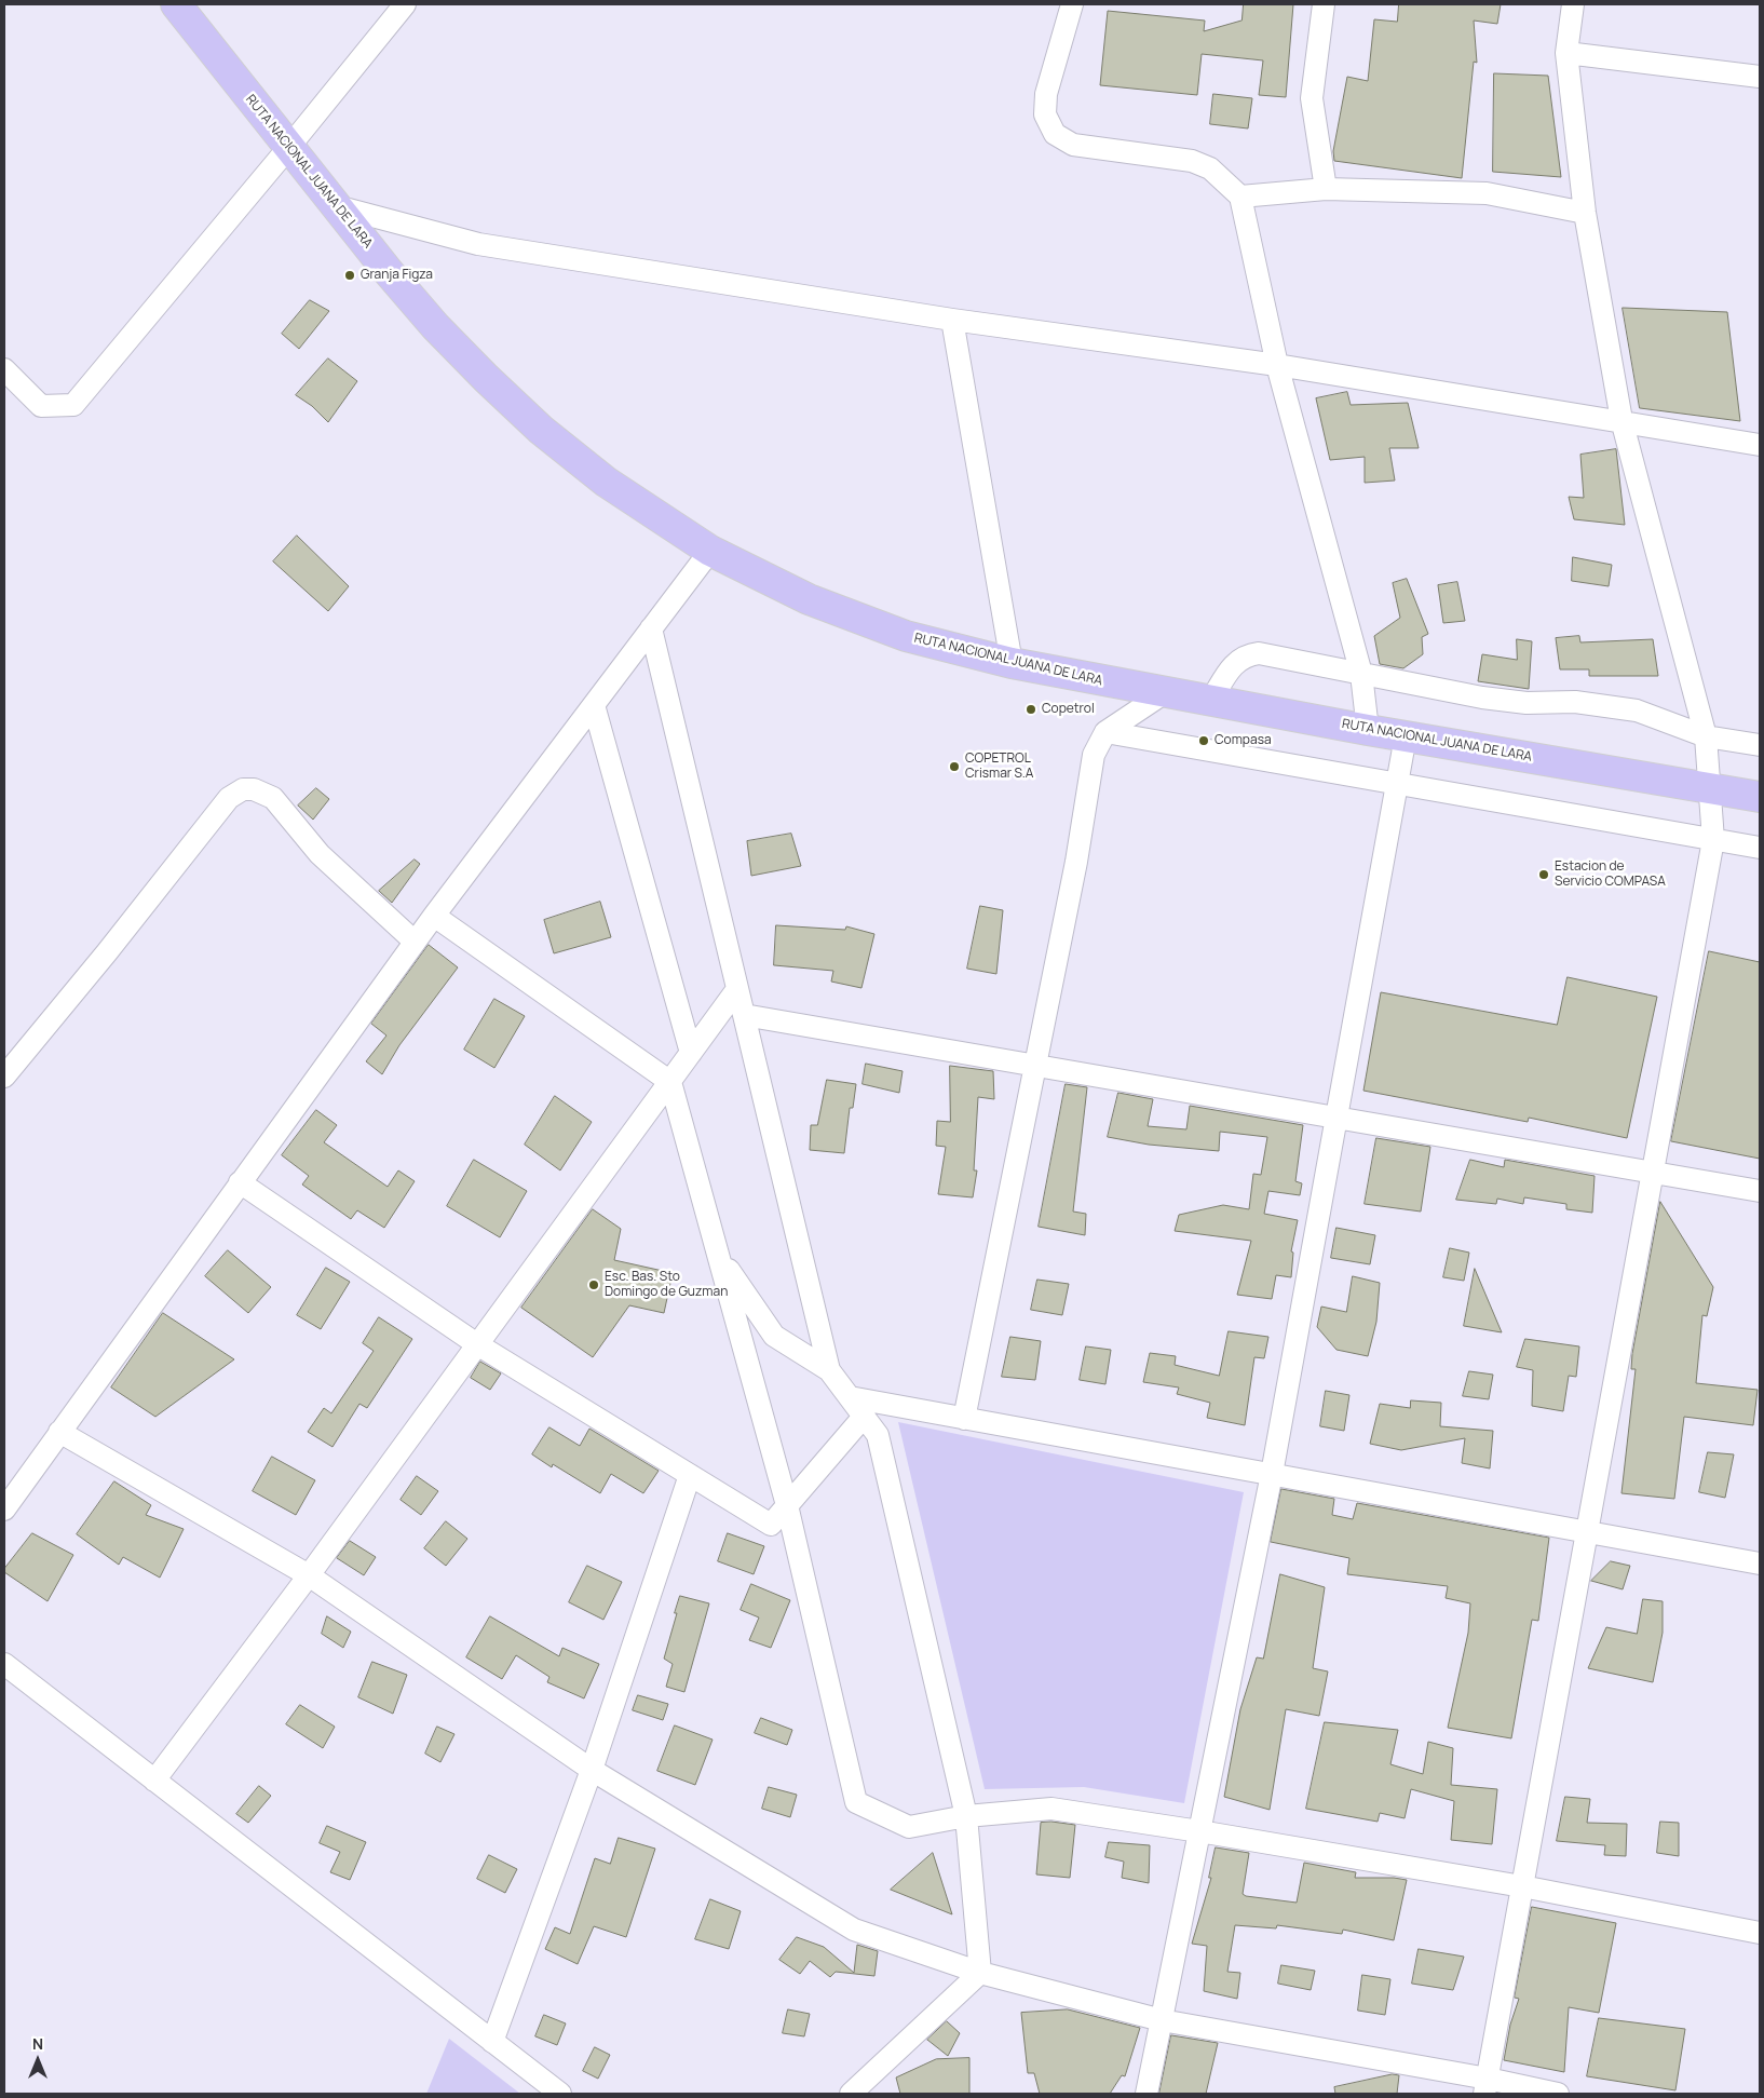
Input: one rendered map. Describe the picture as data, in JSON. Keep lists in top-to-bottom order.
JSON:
{
  "streets": {
    "highway": ["RUTA NACIONAL JUANA DE LARA"]
  },
  "places": [
    "Granja Figza",
    "Copetrol",
    "Compasa",
    "COPETROL Crismar S.A",
    "Estacion de Servicio COMPASA",
    "Esc. Bas. Sto Domingo de Guzman"
  ],
  "north": "top"
}
